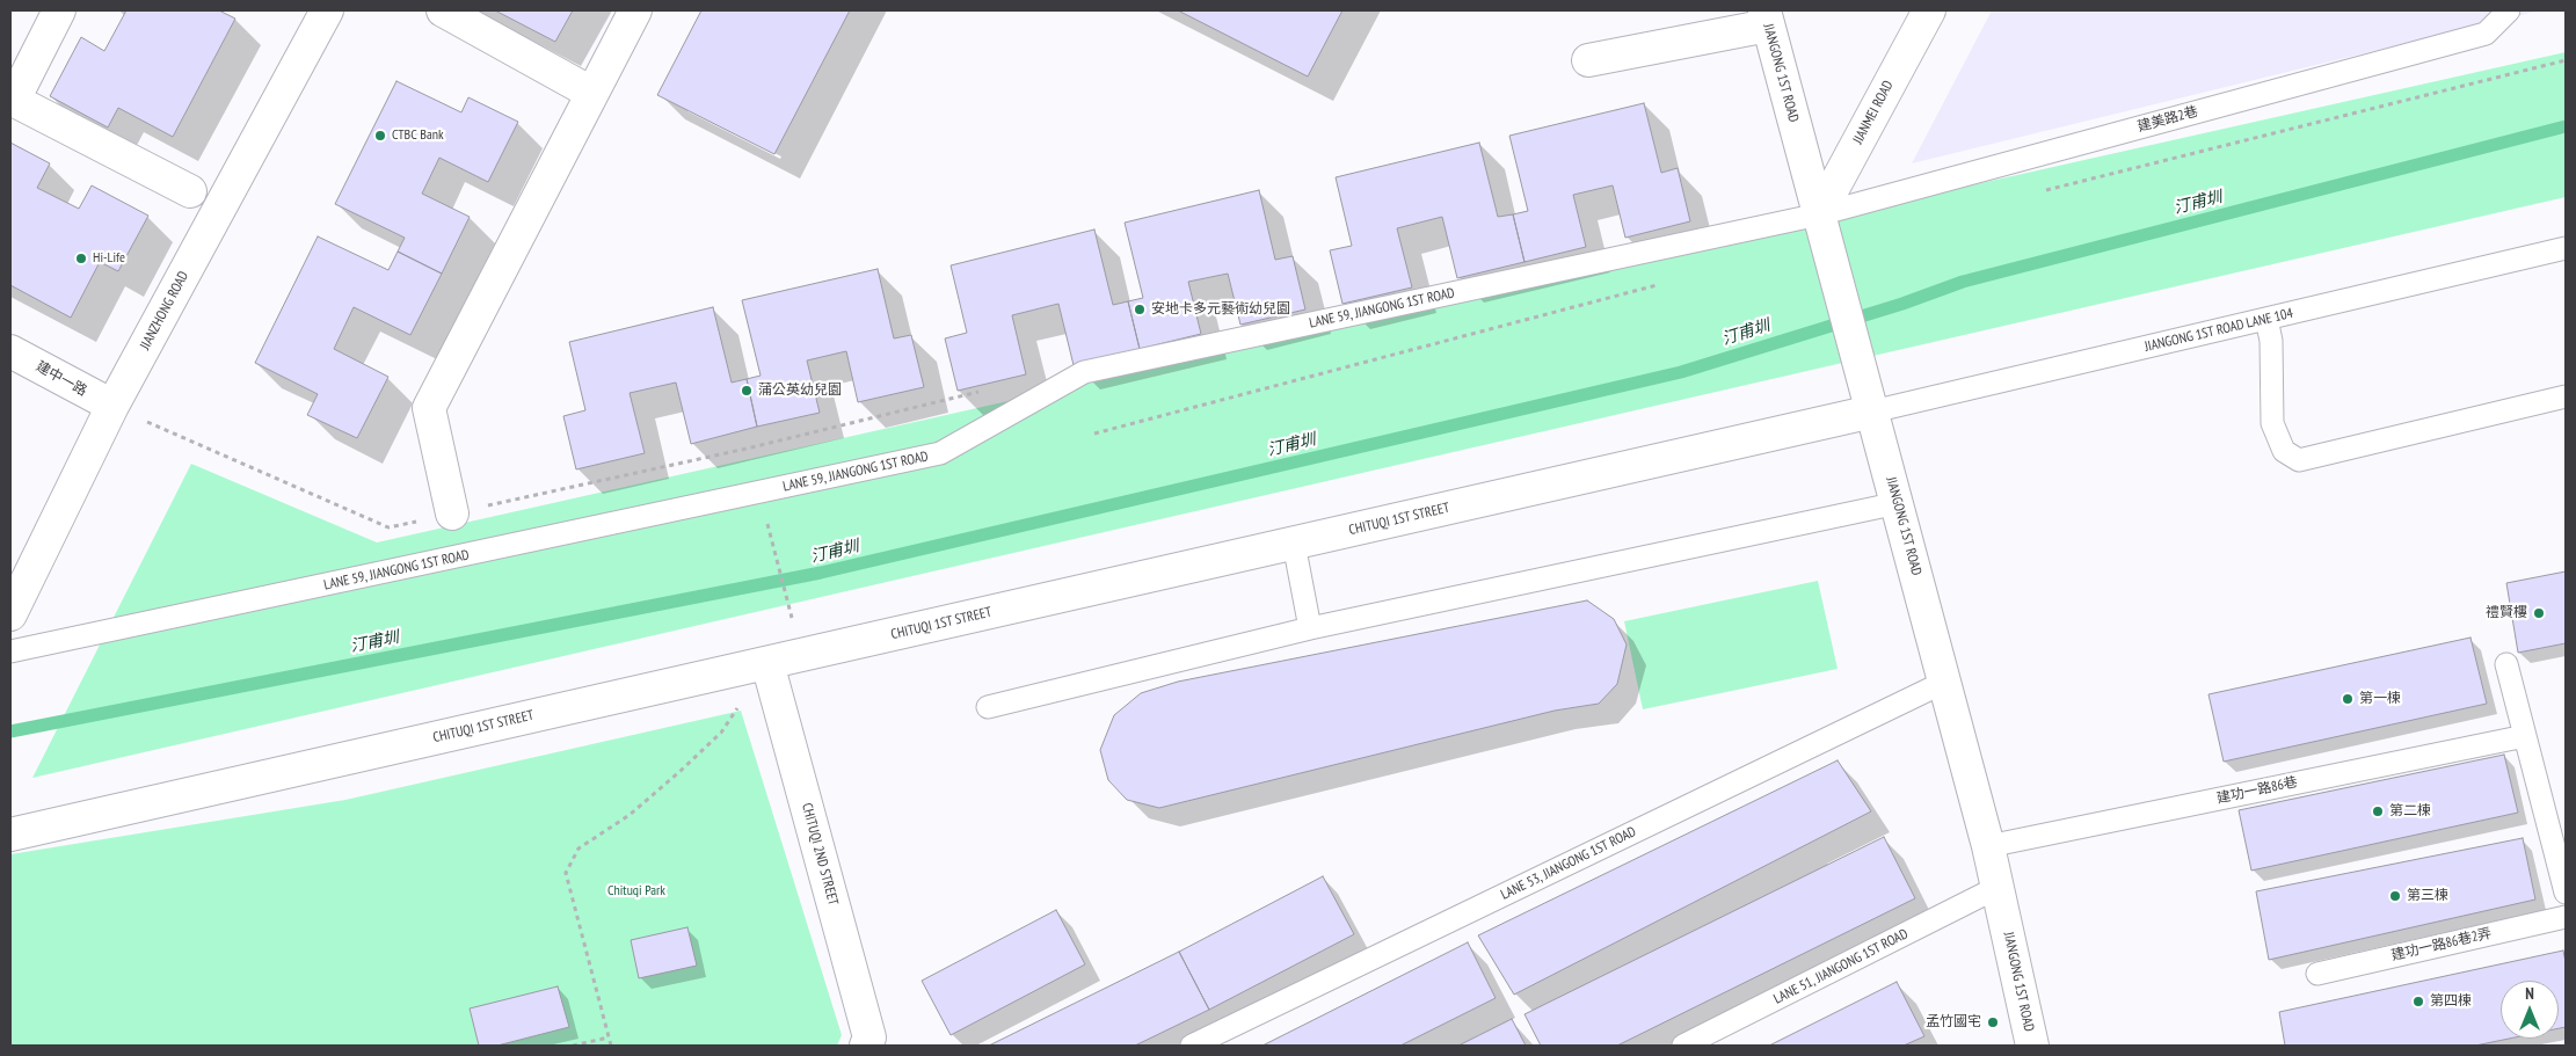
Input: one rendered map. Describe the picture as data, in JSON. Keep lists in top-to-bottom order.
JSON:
{
  "streets": {
    "street": [
      "JIANGONG 1ST ROAD",
      "JIANMEI ROAD",
      "JIANZHONG ROAD",
      "建中一路",
      "CHITUQI 1ST STREET",
      "CHITUQI 2ND STREET"
    ],
    "lane": [
      "建美路2巷",
      "LANE 59, JIANGONG 1ST ROAD",
      "JIANGONG 1ST ROAD LANE 104",
      "建功一路86巷",
      "LANE 53, JIANGONG 1ST ROAD",
      "建功一路86巷2弄",
      "LANE 51, JIANGONG 1ST ROAD"
    ]
  },
  "crossings": [
    ["JIANGONG 1ST ROAD", "JIANMEI ROAD"],
    ["JIANGONG 1ST ROAD", "建美路2巷"],
    ["JIANGONG 1ST ROAD", "LANE 59, JIANGONG 1ST ROAD"],
    ["JIANGONG 1ST ROAD", "JIANGONG 1ST ROAD LANE 104"],
    ["JIANGONG 1ST ROAD", "CHITUQI 1ST STREET"],
    ["JIANGONG 1ST ROAD", "建功一路86巷"],
    ["JIANGONG 1ST ROAD", "LANE 53, JIANGONG 1ST ROAD"],
    ["JIANGONG 1ST ROAD", "LANE 51, JIANGONG 1ST ROAD"],
    ["JIANMEI ROAD", "建美路2巷"],
    ["JIANMEI ROAD", "LANE 59, JIANGONG 1ST ROAD"],
    ["建美路2巷", "LANE 59, JIANGONG 1ST ROAD"],
    ["JIANZHONG ROAD", "建中一路"],
    ["JIANGONG 1ST ROAD LANE 104", "CHITUQI 1ST STREET"],
    ["CHITUQI 1ST STREET", "CHITUQI 2ND STREET"]
  ],
  "water": ["汀甫圳"],
  "parks": ["Chituqi Park"],
  "places": [
    "CTBC Bank",
    "Hi-Life",
    "安地卡多元藝術幼兒園",
    "蒲公英幼兒園",
    "禮賢樓",
    "第一棟",
    "第二棟",
    "第三棟",
    "第四棟",
    "孟竹國宅"
  ],
  "north": "top"
}
